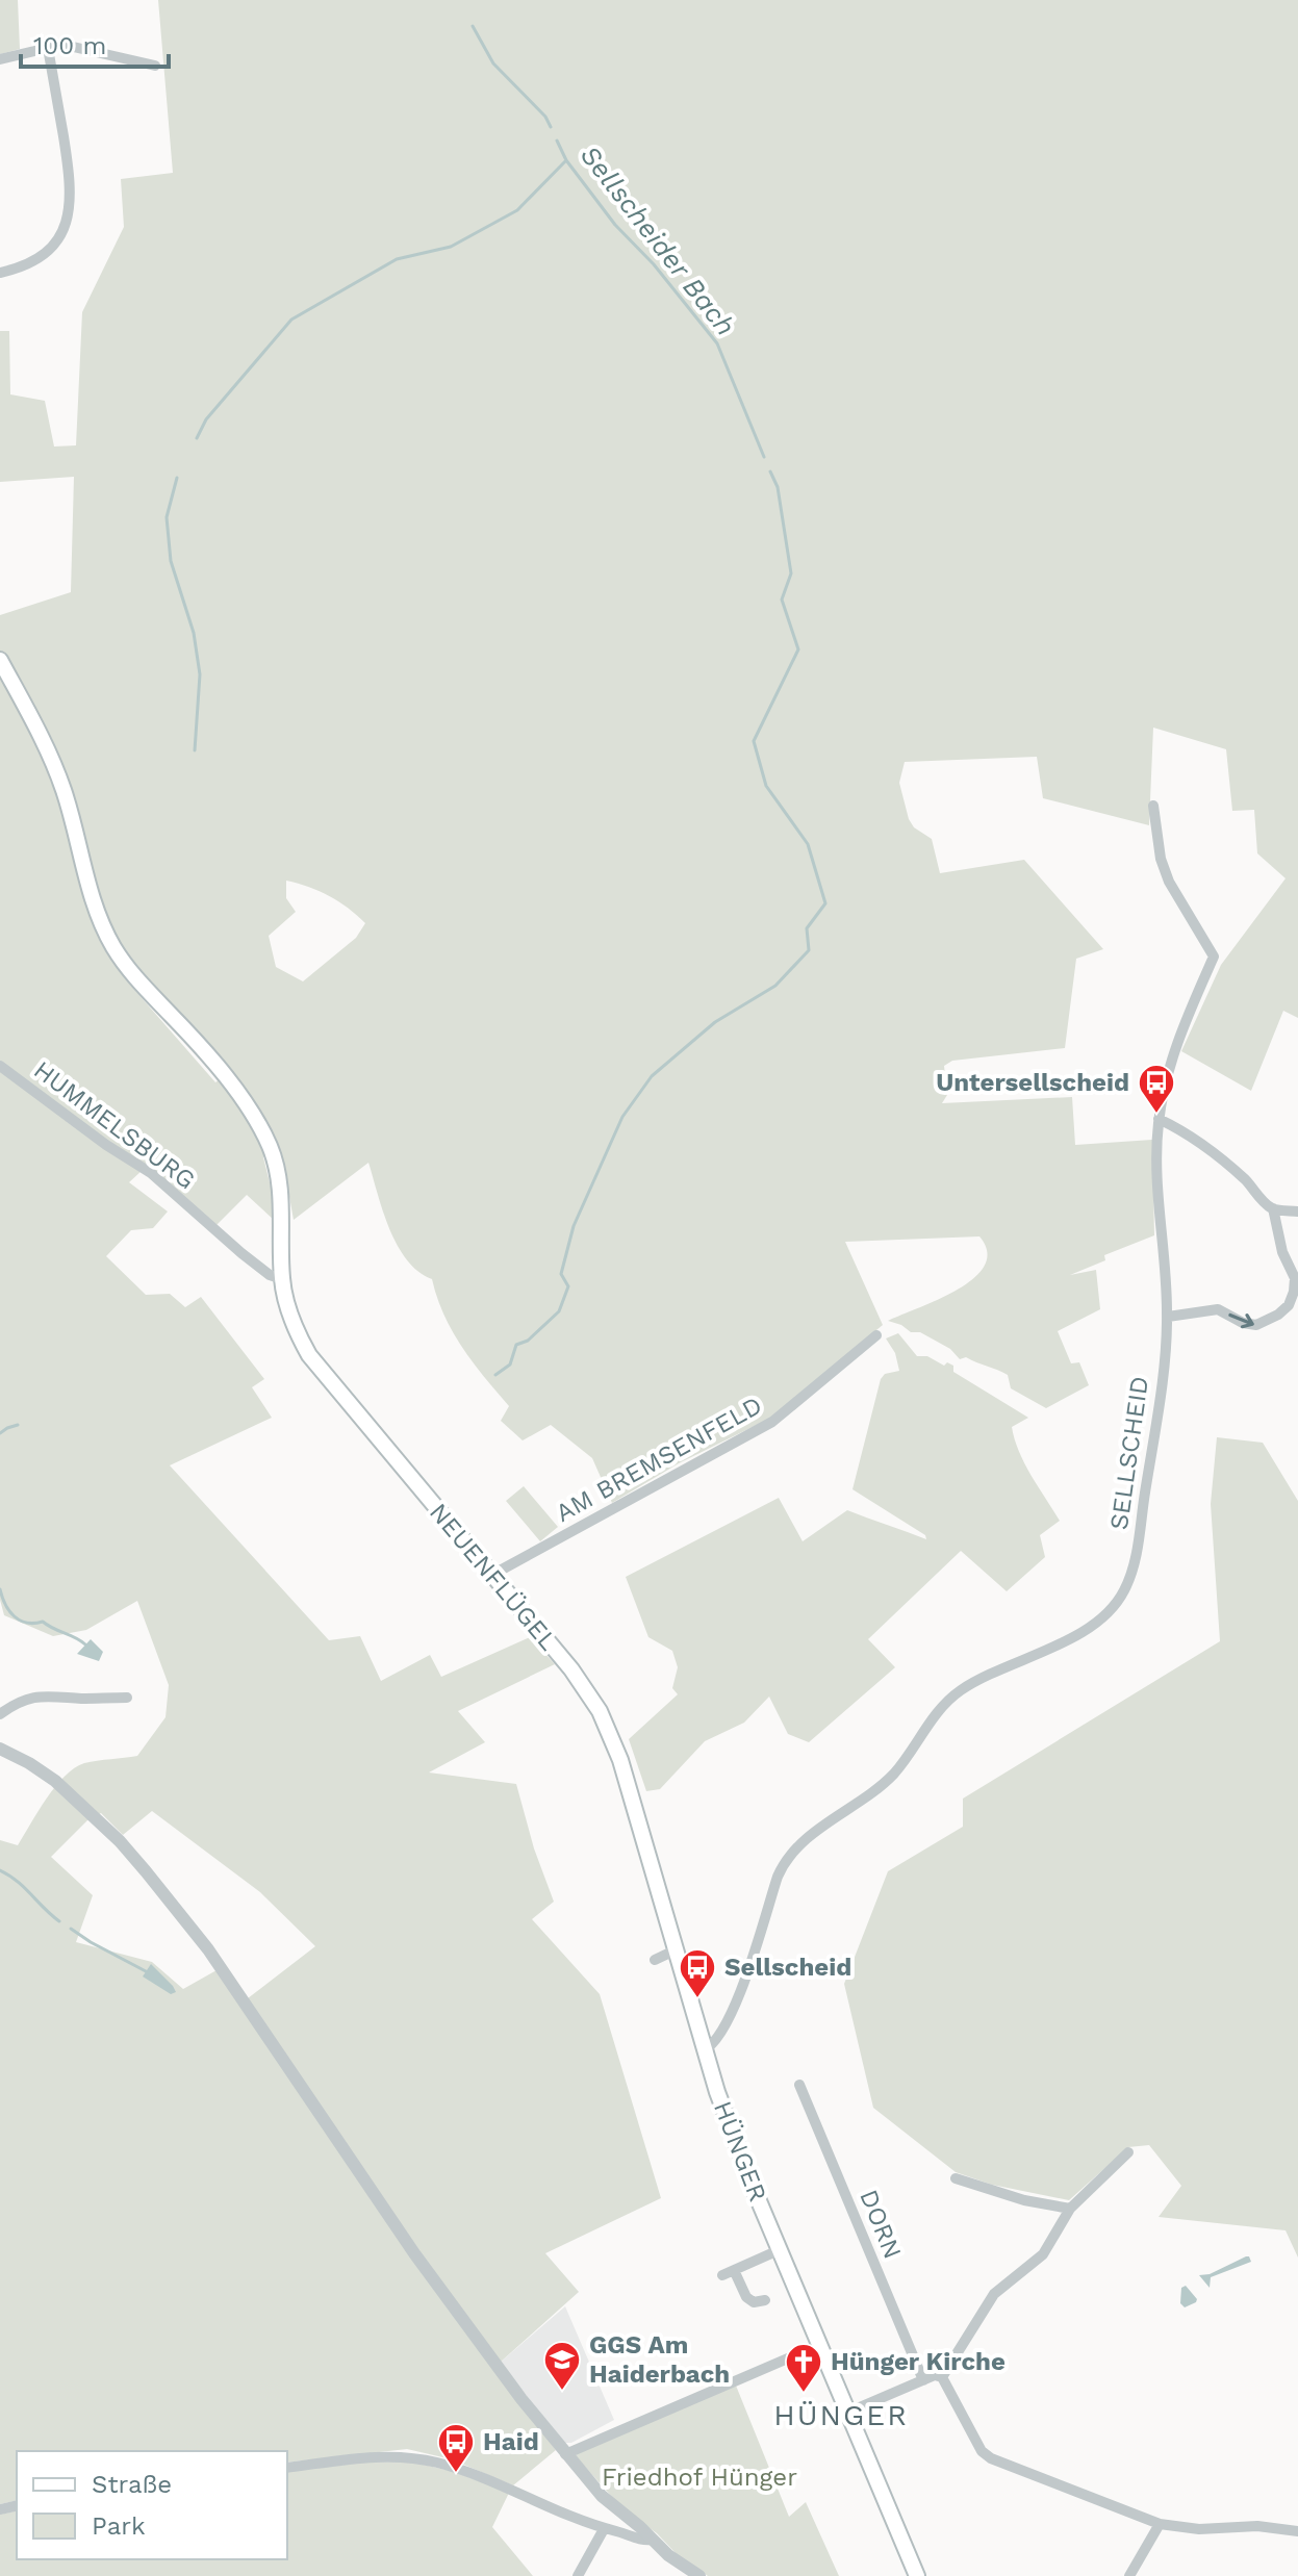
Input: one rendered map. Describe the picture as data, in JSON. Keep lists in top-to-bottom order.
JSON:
{
  "streets": {
    "main road": ["NEUENFLÜGEL", "HÜNGER"],
    "street": [
      "HUMMELSBURG",
      "SELLSCHEID",
      "AM BREMSENFELD",
      "DORN"
    ]
  },
  "crossings": [
    ["HUMMELSBURG", "NEUENFLÜGEL"],
    ["SELLSCHEID", "NEUENFLÜGEL"],
    ["SELLSCHEID", "HÜNGER"],
    ["AM BREMSENFELD", "NEUENFLÜGEL"],
    ["NEUENFLÜGEL", "HÜNGER"]
  ],
  "districts": ["HÜNGER"],
  "water": ["Sellscheider Bach"],
  "parks": ["Friedhof Hünger"],
  "places": {
    "bus stop": ["Untersellscheid", "Sellscheid", "Haid"],
    "school or university": ["GGS Am Haiderbach"],
    "church": ["Hünger Kirche"]
  },
  "legend": ["Straße", "Park"],
  "scale_bar": "100 m"
}
